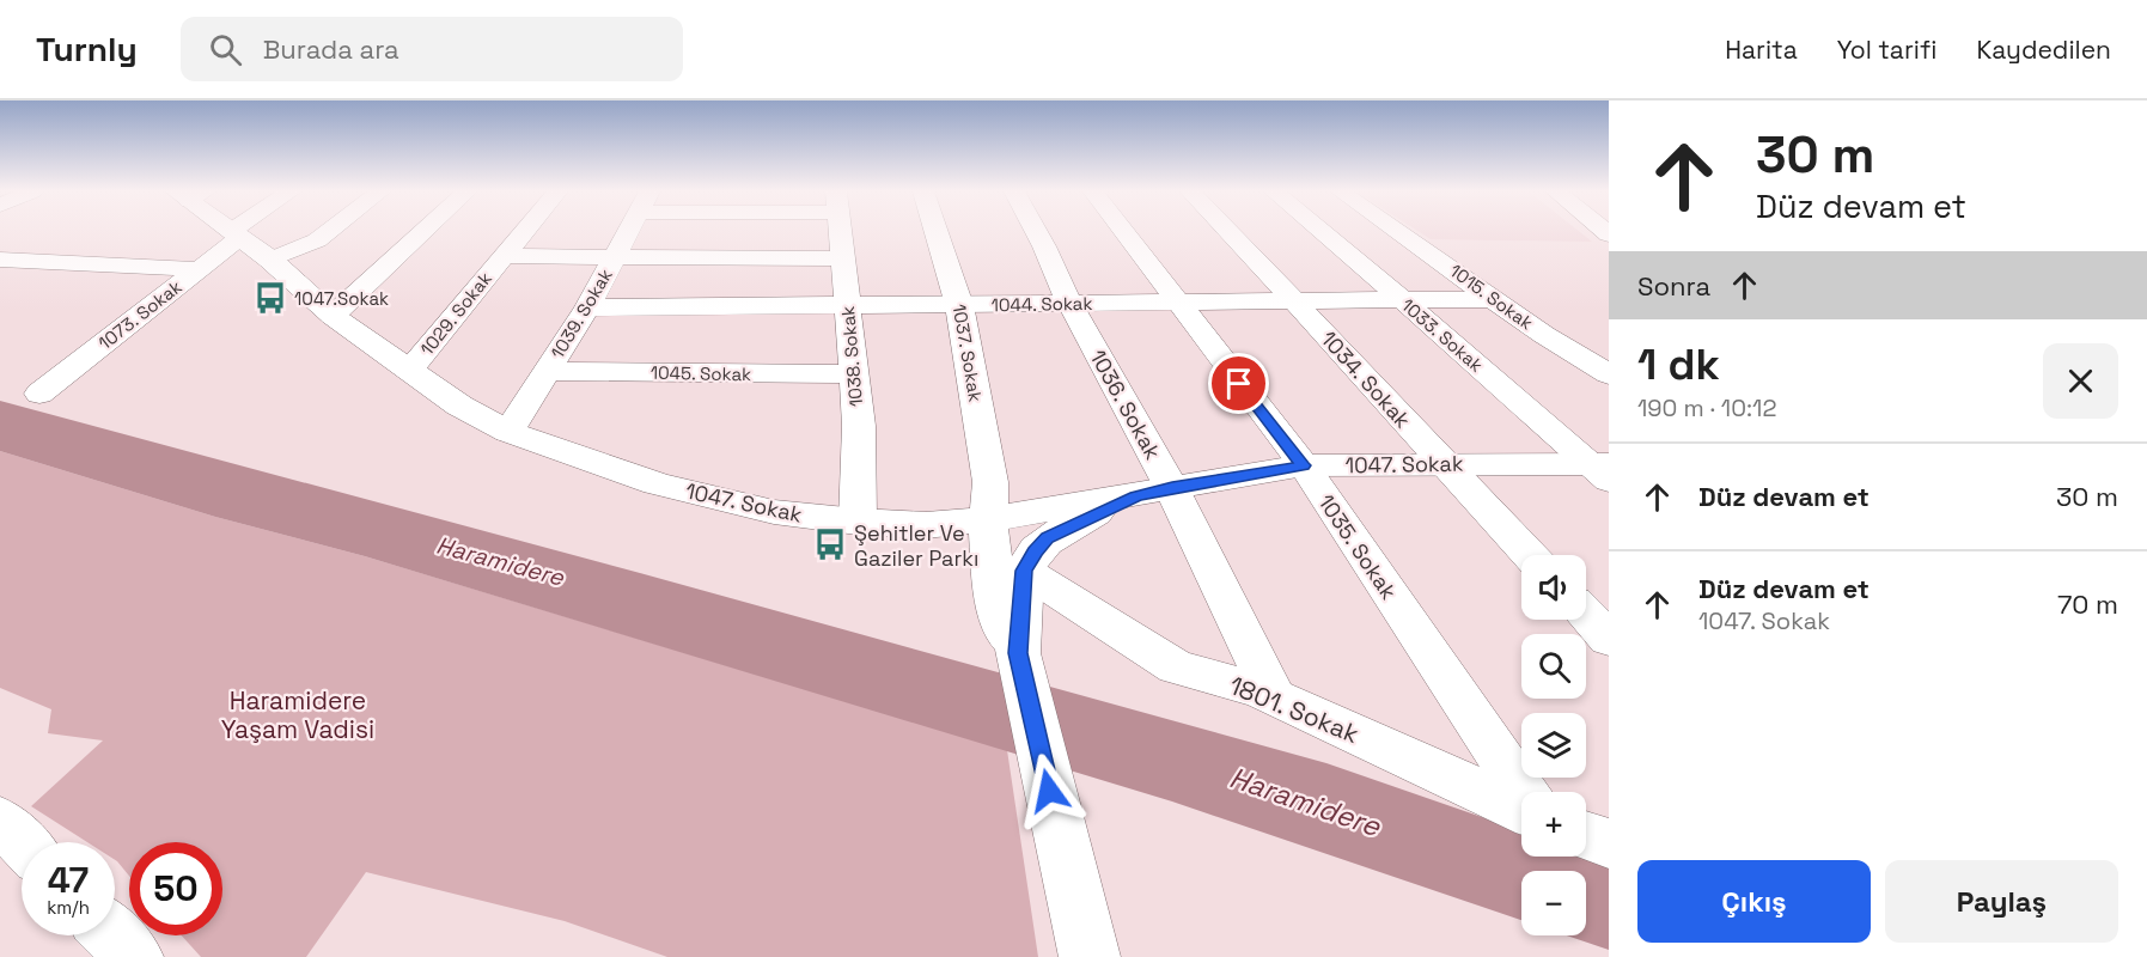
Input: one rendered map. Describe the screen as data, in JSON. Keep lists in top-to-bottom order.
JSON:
{
  "streets": {
    "main road": ["1037. Sokak", "1047. Sokak"],
    "street": [
      "1015. Sokak",
      "1044. Sokak",
      "1029. Sokak",
      "1039. Sokak",
      "1073. Sokak",
      "1033. Sokak",
      "1038. Sokak",
      "1045. Sokak",
      "1034. Sokak",
      "1036. Sokak",
      "1035. Sokak",
      "1801. Sokak"
    ]
  },
  "crossings": [
    ["1015. Sokak", "1044. Sokak"],
    ["1044. Sokak", "1039. Sokak"],
    ["1044. Sokak", "1033. Sokak"],
    ["1044. Sokak", "1037. Sokak"],
    ["1044. Sokak", "1038. Sokak"],
    ["1044. Sokak", "1034. Sokak"],
    ["1044. Sokak", "1036. Sokak"],
    ["1044. Sokak", "1035. Sokak"],
    ["1029. Sokak", "1047. Sokak"],
    ["1039. Sokak", "1045. Sokak"],
    ["1039. Sokak", "1047. Sokak"],
    ["1073. Sokak", "1047. Sokak"],
    ["1033. Sokak", "1047. Sokak"],
    ["1037. Sokak", "1047. Sokak"],
    ["1038. Sokak", "1045. Sokak"],
    ["1038. Sokak", "1047. Sokak"],
    ["1034. Sokak", "1047. Sokak"],
    ["1036. Sokak", "1047. Sokak"],
    ["1036. Sokak", "1801. Sokak"],
    ["1047. Sokak", "1035. Sokak"]
  ],
  "water": ["Haramidere"],
  "parks": ["Haramidere Yaşam Vadisi"],
  "places": {
    "bus stop": ["1047.Sokak", "Şehitler Ve Gaziler Parkı"]
  },
  "page": {
    "header": "Turnly",
    "search": "Burada ara",
    "nav": ["Harita", "Yol tarifi", "Kaydedilen"],
    "turn": ["30 m", "Düz devam et"],
    "then": "Sonra",
    "heading": ["1 dk", "190 m · 10:12"],
    "list": [
      {
        "name": "Düz devam et",
        "value": "30 m"
      },
      {
        "name": "Düz devam et",
        "note": "1047. Sokak",
        "value": "70 m"
      }
    ],
    "map_buttons": ["+", "−"],
    "speed": "47 km/h",
    "limit": "50",
    "buttons": ["Çıkış", "Paylaş"]
  }
}
